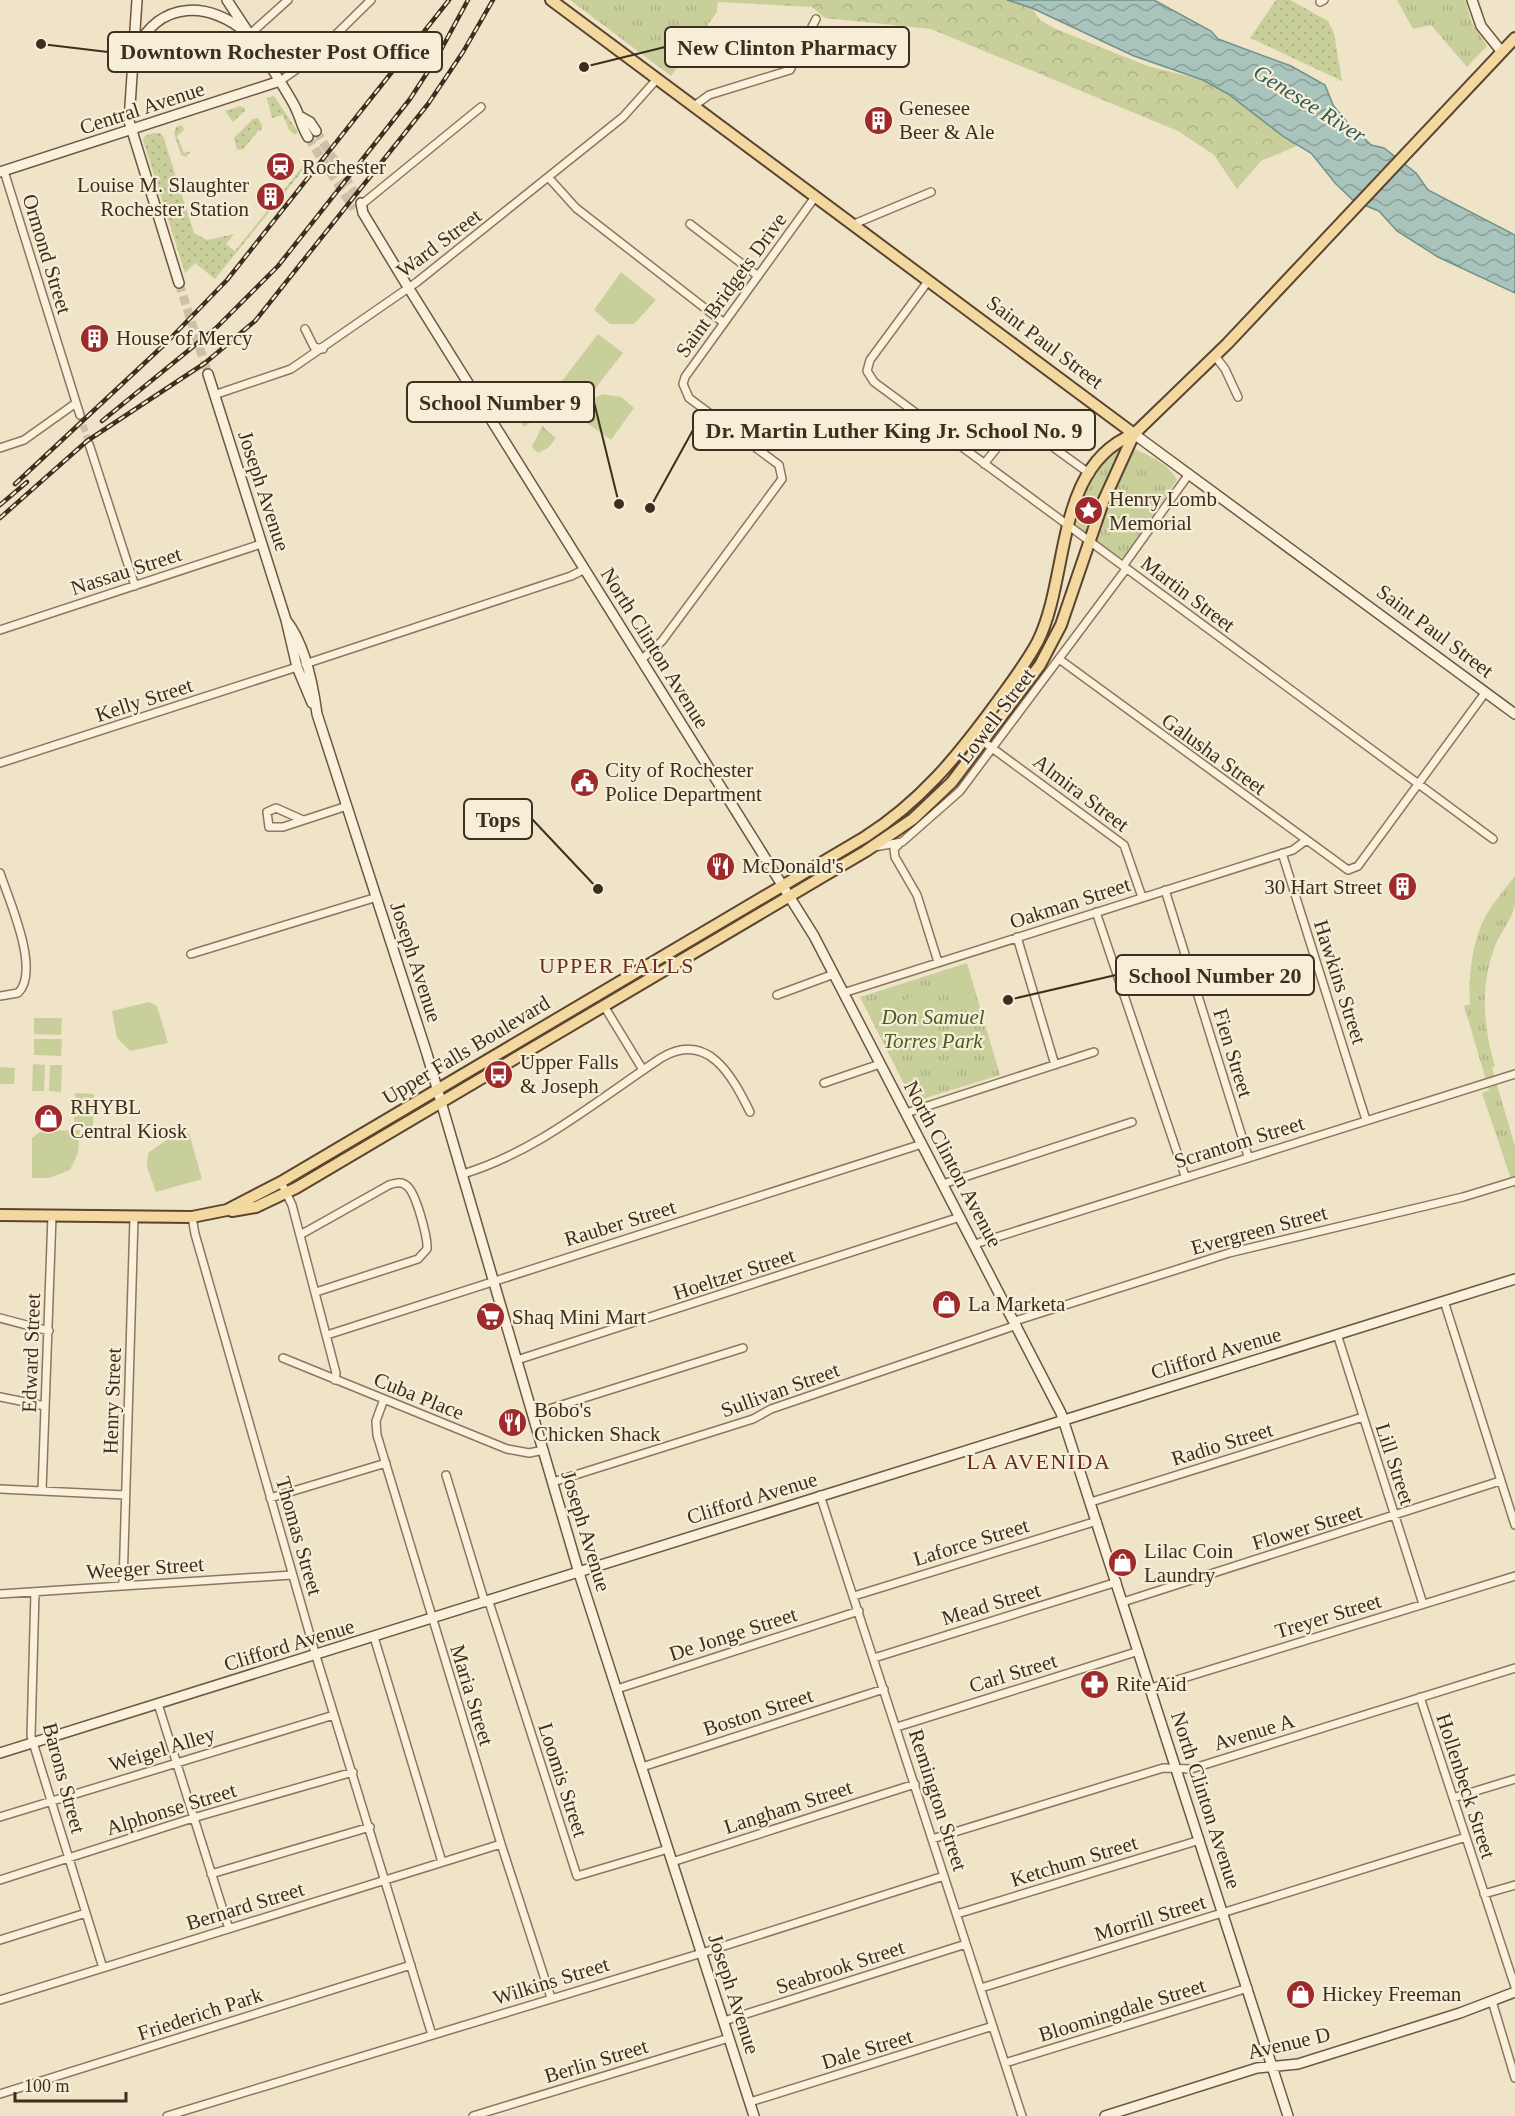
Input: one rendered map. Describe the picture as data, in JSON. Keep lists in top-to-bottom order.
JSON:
{
  "streets": {
    "main road": [
      "Central Avenue",
      "Saint Paul Street",
      "Joseph Avenue",
      "North Clinton Avenue",
      "Upper Falls Boulevard",
      "Clifford Avenue",
      "Avenue D"
    ],
    "street": [
      "Ward Street",
      "Ormond Street",
      "Saint Bridgets Drive",
      "Nassau Street",
      "Martin Street",
      "Kelly Street",
      "Lowell Street",
      "Galusha Street",
      "Almira Street",
      "Oakman Street",
      "Hawkins Street",
      "Fien Street",
      "Scrantom Street",
      "Rauber Street",
      "Evergreen Street",
      "Hoeltzer Street",
      "Edward Street",
      "Sullivan Street",
      "Cuba Place",
      "Henry Street",
      "Radio Street",
      "Lill Street",
      "Flower Street",
      "Thomas Street",
      "Laforce Street",
      "Weeger Street",
      "Mead Street",
      "Treyer Street",
      "De Jonge Street",
      "Carl Street",
      "Maria Street",
      "Boston Street",
      "Avenue A",
      "Weigel Alley",
      "Barons Street",
      "Loomis Street",
      "Hollenbeck Street",
      "Remington Street",
      "Langham Street",
      "Alphonse Street",
      "Ketchum Street",
      "Bernard Street",
      "Morrill Street",
      "Seabrook Street",
      "Wilkins Street",
      "Bloomingdale Street",
      "Friederich Park",
      "Dale Street",
      "Berlin Street"
    ]
  },
  "crossings": [
    ["Central Avenue", "Ormond Street"],
    ["Ward Street", "Saint Paul Street"],
    ["Ward Street", "Joseph Avenue"],
    ["Ward Street", "North Clinton Avenue"],
    ["Saint Bridgets Drive", "Saint Paul Street"],
    ["Saint Bridgets Drive", "North Clinton Avenue"],
    ["Saint Paul Street", "Martin Street"],
    ["Saint Paul Street", "Lowell Street"],
    ["Saint Paul Street", "Upper Falls Boulevard"],
    ["Joseph Avenue", "Nassau Street"],
    ["Joseph Avenue", "Kelly Street"],
    ["Joseph Avenue", "Upper Falls Boulevard"],
    ["Joseph Avenue", "Rauber Street"],
    ["Joseph Avenue", "Hoeltzer Street"],
    ["Joseph Avenue", "Clifford Avenue"],
    ["Joseph Avenue", "Sullivan Street"],
    ["Joseph Avenue", "Cuba Place"],
    ["Joseph Avenue", "De Jonge Street"],
    ["Joseph Avenue", "Boston Street"],
    ["Joseph Avenue", "Loomis Street"],
    ["Joseph Avenue", "Langham Street"],
    ["Joseph Avenue", "Seabrook Street"],
    ["Joseph Avenue", "Wilkins Street"],
    ["Joseph Avenue", "Dale Street"],
    ["Joseph Avenue", "Berlin Street"],
    ["Martin Street", "Lowell Street"],
    ["Martin Street", "Galusha Street"],
    ["Martin Street", "Upper Falls Boulevard"],
    ["North Clinton Avenue", "Kelly Street"],
    ["North Clinton Avenue", "Oakman Street"],
    ["North Clinton Avenue", "Upper Falls Boulevard"],
    ["North Clinton Avenue", "Scrantom Street"],
    ["North Clinton Avenue", "Rauber Street"],
    ["North Clinton Avenue", "Evergreen Street"],
    ["North Clinton Avenue", "Hoeltzer Street"],
    ["North Clinton Avenue", "Clifford Avenue"],
    ["North Clinton Avenue", "Sullivan Street"],
    ["North Clinton Avenue", "Radio Street"],
    ["North Clinton Avenue", "Flower Street"],
    ["North Clinton Avenue", "Laforce Street"],
    ["North Clinton Avenue", "Mead Street"],
    ["North Clinton Avenue", "Treyer Street"],
    ["North Clinton Avenue", "Carl Street"],
    ["North Clinton Avenue", "Avenue A"],
    ["North Clinton Avenue", "Ketchum Street"],
    ["North Clinton Avenue", "Morrill Street"],
    ["North Clinton Avenue", "Bloomingdale Street"],
    ["North Clinton Avenue", "Avenue D"],
    ["Lowell Street", "Galusha Street"],
    ["Lowell Street", "Almira Street"],
    ["Lowell Street", "Upper Falls Boulevard"],
    ["Galusha Street", "Oakman Street"],
    ["Almira Street", "Oakman Street"],
    ["Almira Street", "Upper Falls Boulevard"],
    ["Oakman Street", "Hawkins Street"],
    ["Oakman Street", "Fien Street"],
    ["Hawkins Street", "Scrantom Street"],
    ["Upper Falls Boulevard", "Edward Street"],
    ["Upper Falls Boulevard", "Henry Street"],
    ["Upper Falls Boulevard", "Thomas Street"],
    ["Fien Street", "Scrantom Street"],
    ["Evergreen Street", "Sullivan Street"],
    ["Clifford Avenue", "Lill Street"],
    ["Clifford Avenue", "Thomas Street"],
    ["Clifford Avenue", "Maria Street"],
    ["Clifford Avenue", "Barons Street"],
    ["Clifford Avenue", "Loomis Street"],
    ["Clifford Avenue", "Remington Street"],
    ["Cuba Place", "Maria Street"],
    ["Henry Street", "Weeger Street"],
    ["Radio Street", "Lill Street"],
    ["Lill Street", "Flower Street"],
    ["Lill Street", "Treyer Street"],
    ["Thomas Street", "Weeger Street"],
    ["Thomas Street", "Weigel Alley"],
    ["Thomas Street", "Alphonse Street"],
    ["Thomas Street", "Bernard Street"],
    ["Thomas Street", "Wilkins Street"],
    ["Thomas Street", "Friederich Park"],
    ["Laforce Street", "Remington Street"],
    ["Weeger Street", "Barons Street"],
    ["Mead Street", "Remington Street"],
    ["De Jonge Street", "Remington Street"],
    ["Carl Street", "Remington Street"],
    ["Maria Street", "Bernard Street"],
    ["Maria Street", "Wilkins Street"],
    ["Boston Street", "Remington Street"],
    ["Avenue A", "Hollenbeck Street"],
    ["Avenue A", "Remington Street"],
    ["Weigel Alley", "Barons Street"],
    ["Barons Street", "Alphonse Street"],
    ["Barons Street", "Bernard Street"],
    ["Hollenbeck Street", "Morrill Street"],
    ["Remington Street", "Langham Street"],
    ["Remington Street", "Ketchum Street"],
    ["Remington Street", "Morrill Street"],
    ["Remington Street", "Seabrook Street"],
    ["Remington Street", "Wilkins Street"],
    ["Remington Street", "Bloomingdale Street"],
    ["Remington Street", "Dale Street"]
  ],
  "districts": ["UPPER FALLS", "LA AVENIDA"],
  "water": ["Genesee River"],
  "parks": ["Don Samuel Torres Park"],
  "places": {
    "other": [
      "Downtown Rochester Post Office",
      "New Clinton Pharmacy",
      "School Number 9",
      "Dr. Martin Luther King Jr. School No. 9",
      "Tops",
      "School Number 20"
    ],
    "building": [
      "Genesee Beer & Ale",
      "Louise M. Slaughter Rochester Station",
      "House of Mercy",
      "30 Hart Street"
    ],
    "station": ["Rochester"],
    "place": ["Henry Lomb Memorial"],
    "public building": ["City of Rochester Police Department"],
    "restaurant": ["McDonald's", "Bobo's Chicken Shack"],
    "bus stop": ["Upper Falls & Joseph"],
    "shop": [
      "RHYBL Central Kiosk",
      "La Marketa",
      "Lilac Coin Laundry",
      "Hickey Freeman"
    ],
    "supermarket": ["Shaq Mini Mart"],
    "pharmacy": ["Rite Aid"]
  },
  "scale_bar": "100 m"
}
